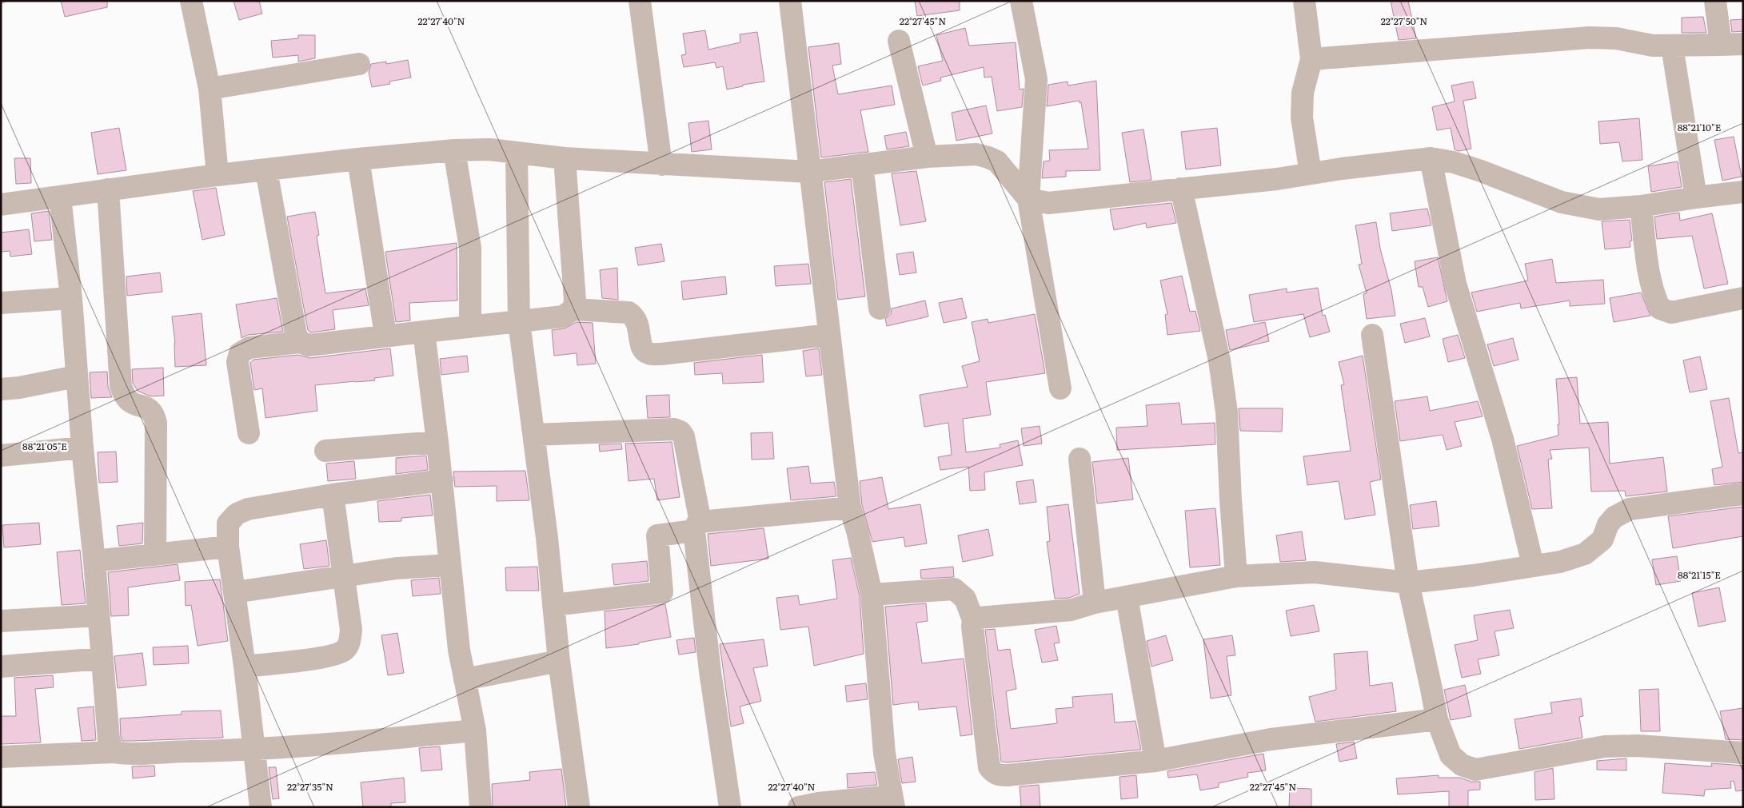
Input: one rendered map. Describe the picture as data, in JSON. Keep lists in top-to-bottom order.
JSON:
{
  "coordinates": [
    "22°27'40\"N",
    "22°27'50\"N",
    "22°27'45\"N",
    "88°21'10\"E",
    "88°21'05\"E",
    "88°21'15\"E",
    "22°27'35\"N"
  ]
}
